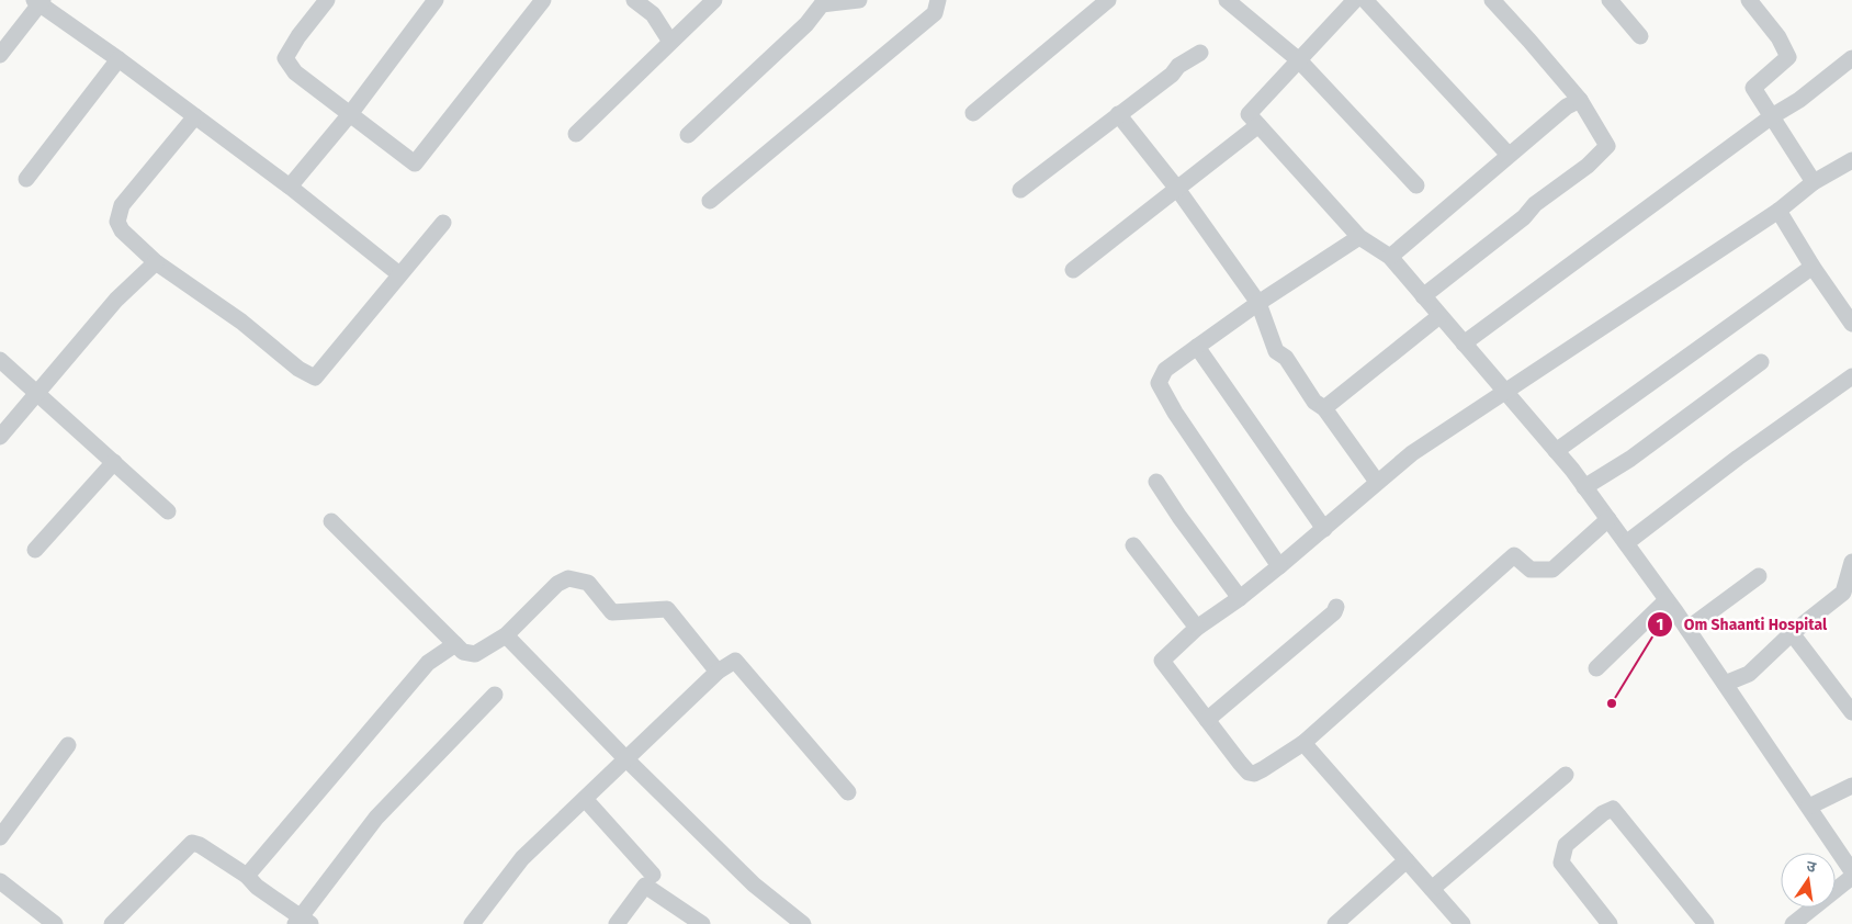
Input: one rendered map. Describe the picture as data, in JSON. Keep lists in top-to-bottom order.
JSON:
{
  "places": ["Om Shaanti Hospital"],
  "north": "top"
}
